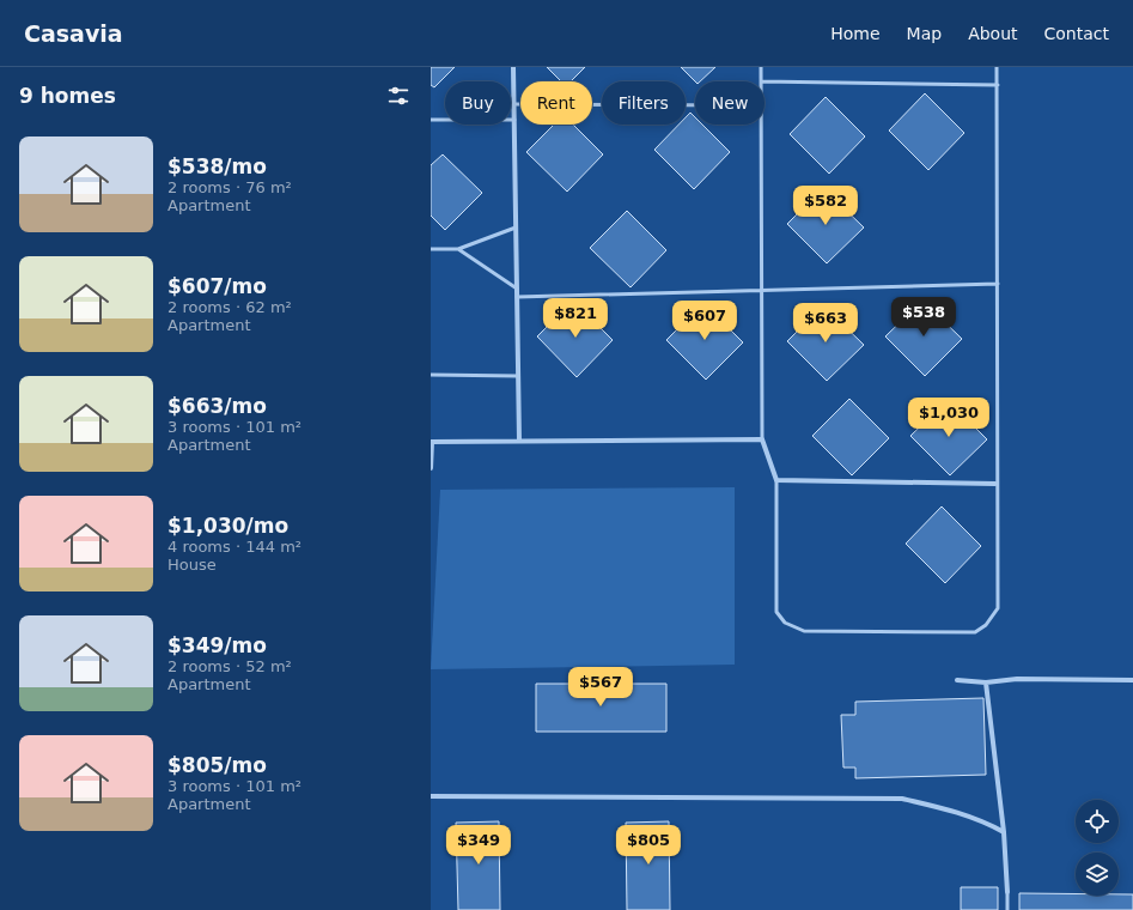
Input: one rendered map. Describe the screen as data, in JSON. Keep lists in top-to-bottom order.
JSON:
{
  "page": {
    "header": "Casavia",
    "nav": [
      "Home",
      "Map",
      "About",
      "Contact"
    ],
    "heading": "9 homes",
    "chip": [
      "Buy",
      "Rent",
      "Filters",
      "New"
    ],
    "list": [
      {
        "name": "$538/mo",
        "note": "2 rooms · 76 m² · Apartment"
      },
      {
        "name": "$607/mo",
        "note": "2 rooms · 62 m² · Apartment"
      },
      {
        "name": "$663/mo",
        "note": "3 rooms · 101 m² · Apartment"
      },
      {
        "name": "$1,030/mo",
        "note": "4 rooms · 144 m² · House"
      },
      {
        "name": "$349/mo",
        "note": "2 rooms · 52 m² · Apartment"
      },
      {
        "name": "$805/mo",
        "note": "3 rooms · 101 m² · Apartment"
      }
    ],
    "price": [
      "$582",
      "$538",
      "$821",
      "$607",
      "$663",
      "$1,030",
      "$567",
      "$349",
      "$805"
    ]
  }
}
